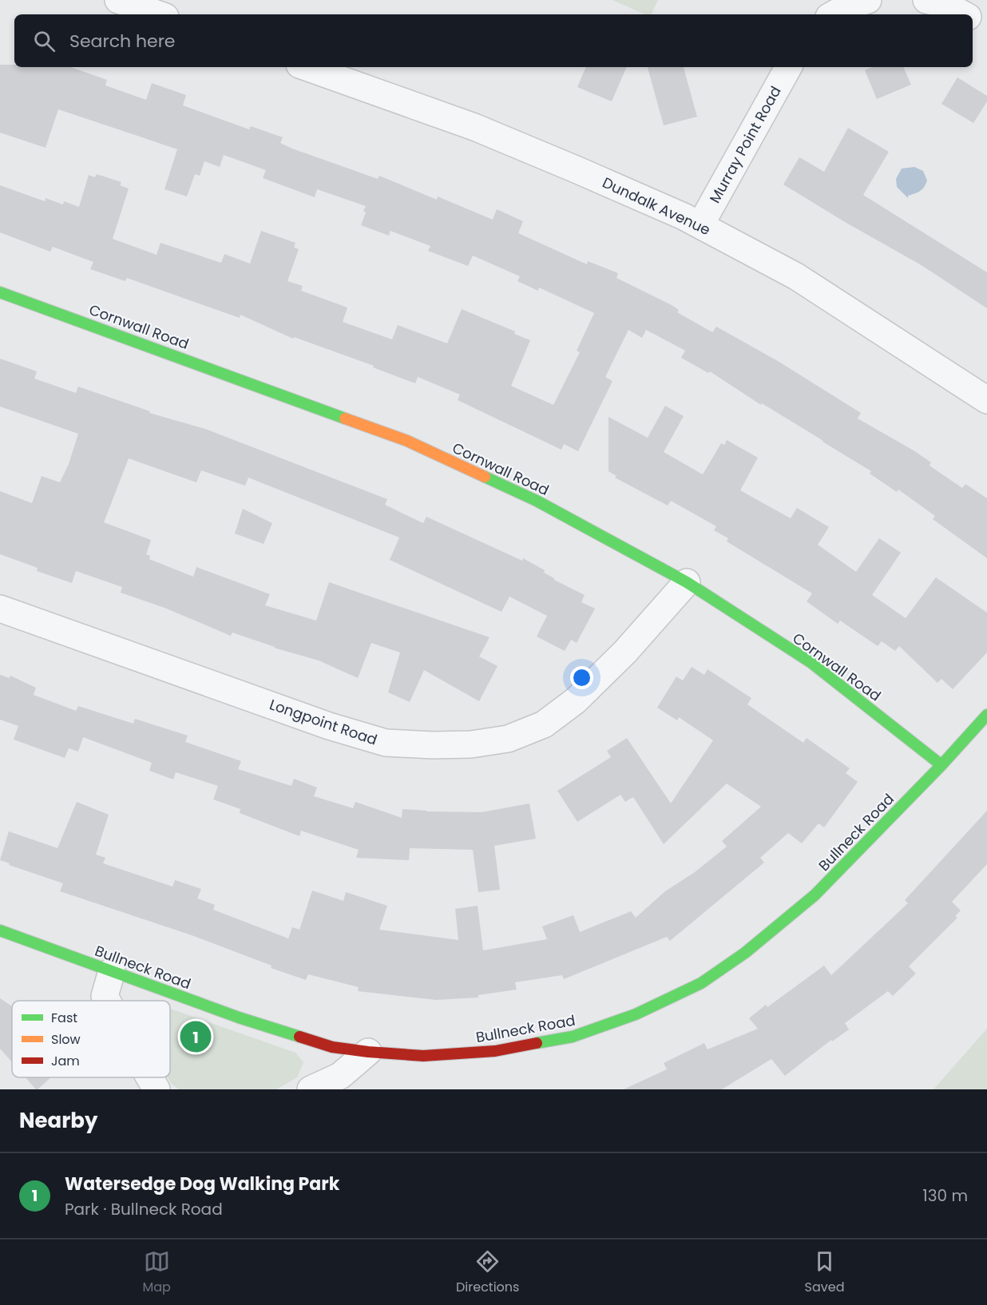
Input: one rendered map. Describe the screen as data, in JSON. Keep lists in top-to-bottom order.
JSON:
{
  "streets": {
    "street": [
      "Murray Point Road",
      "Dundalk Avenue",
      "Cornwall Road",
      "Longpoint Road",
      "Bullneck Road"
    ]
  },
  "crossings": [
    ["Murray Point Road", "Dundalk Avenue"],
    ["Cornwall Road", "Longpoint Road"],
    ["Cornwall Road", "Bullneck Road"]
  ],
  "legend": ["Fast", "Slow", "Jam"],
  "page": {
    "search": "Search here",
    "pins": "1",
    "heading": "Nearby",
    "list": [
      {
        "mark": "1",
        "name": "Watersedge Dog Walking Park",
        "note": "Park · Bullneck Road",
        "value": "130 m"
      }
    ],
    "nav": ["Map", "Directions", "Saved"]
  }
}
